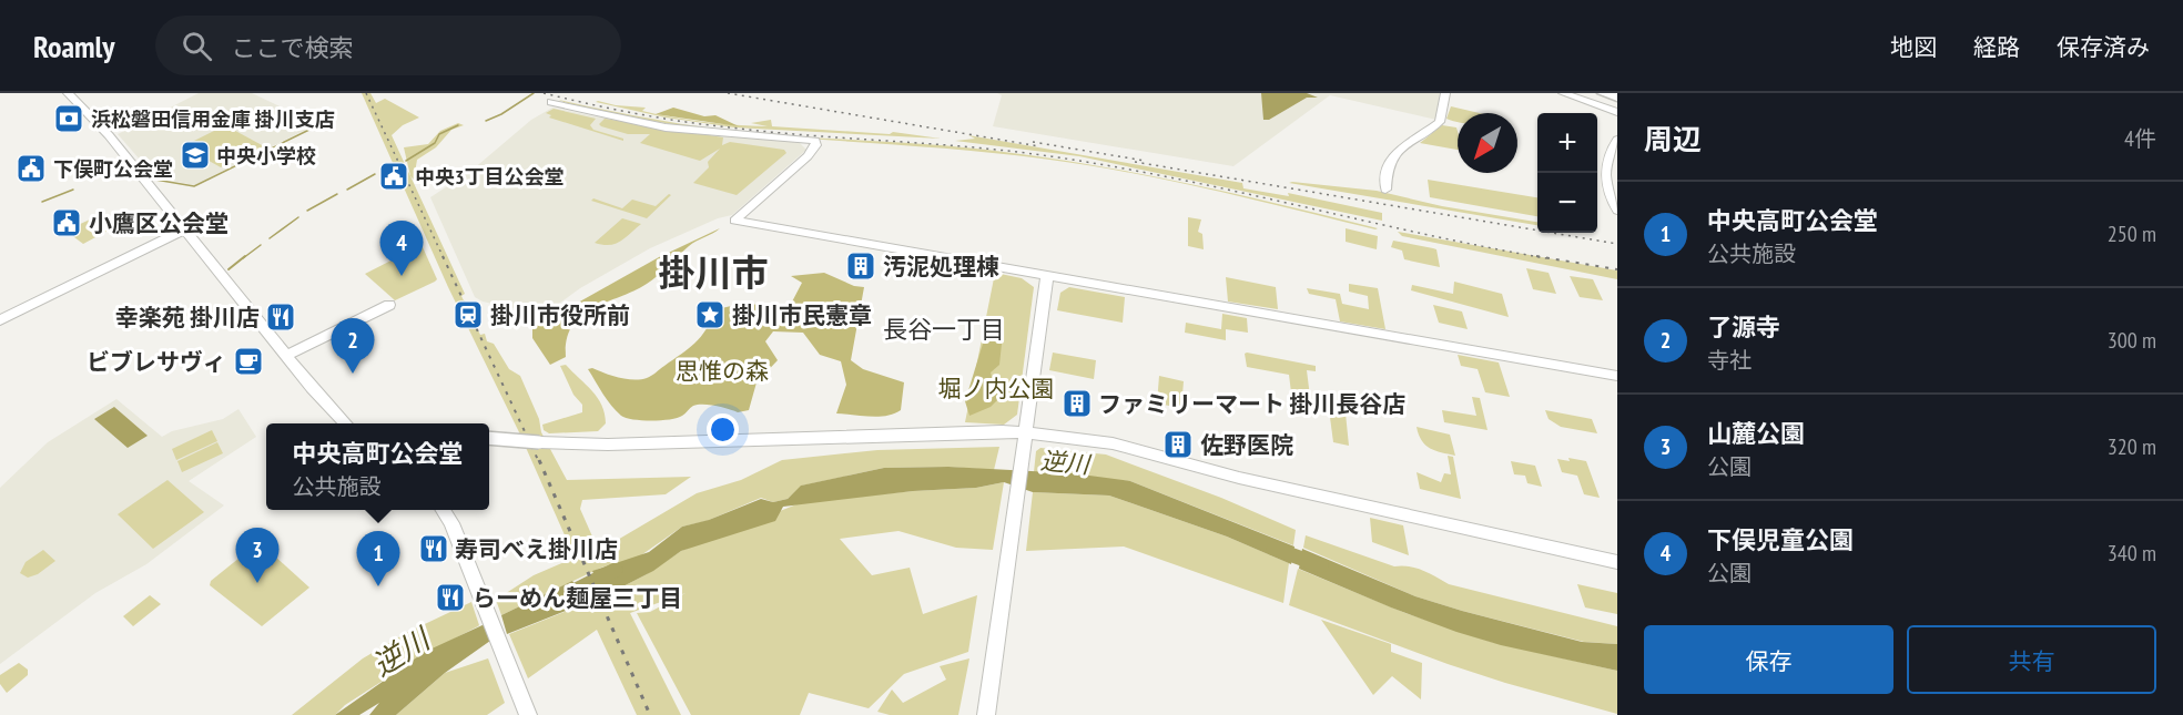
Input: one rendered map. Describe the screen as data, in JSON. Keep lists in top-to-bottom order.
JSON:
{
  "districts": ["掛川市", "長谷一丁目"],
  "water": ["逆川"],
  "parks": ["思惟の森", "堀ノ内公園"],
  "places": {
    "bank": ["浜松磐田信用金庫 掛川支店"],
    "school or university": ["中央小学校"],
    "public building": ["下俣町公会堂", "中央3丁目公会堂", "小鷹区公会堂"],
    "building": ["汚泥処理棟", "ファミリーマート 掛川長谷店", "佐野医院"],
    "station": ["掛川市役所前"],
    "place": ["掛川市民憲章"],
    "restaurant": ["幸楽苑 掛川店", "寿司べえ掛川店", "らーめん麺屋三丁目"],
    "cafe": ["ビブレサヴィ"]
  },
  "north": "bottom left",
  "page": {
    "header": "Roamly",
    "search": "ここで検索",
    "nav": ["地図", "経路", "保存済み"],
    "heading": ["周辺", "4件"],
    "map_buttons": ["+", "−"],
    "list": [
      {
        "mark": "1",
        "name": "中央高町公会堂",
        "note": "公共施設",
        "value": "250 m"
      },
      {
        "mark": "2",
        "name": "了源寺",
        "note": "寺社",
        "value": "300 m"
      },
      {
        "mark": "3",
        "name": "山麓公園",
        "note": "公園",
        "value": "320 m"
      },
      {
        "mark": "4",
        "name": "下俣児童公園",
        "note": "公園",
        "value": "340 m"
      }
    ],
    "pins": [
      "4",
      "2",
      "3",
      "1"
    ],
    "popup": ["中央高町公会堂", "公共施設"],
    "buttons": ["保存", "共有"]
  }
}
